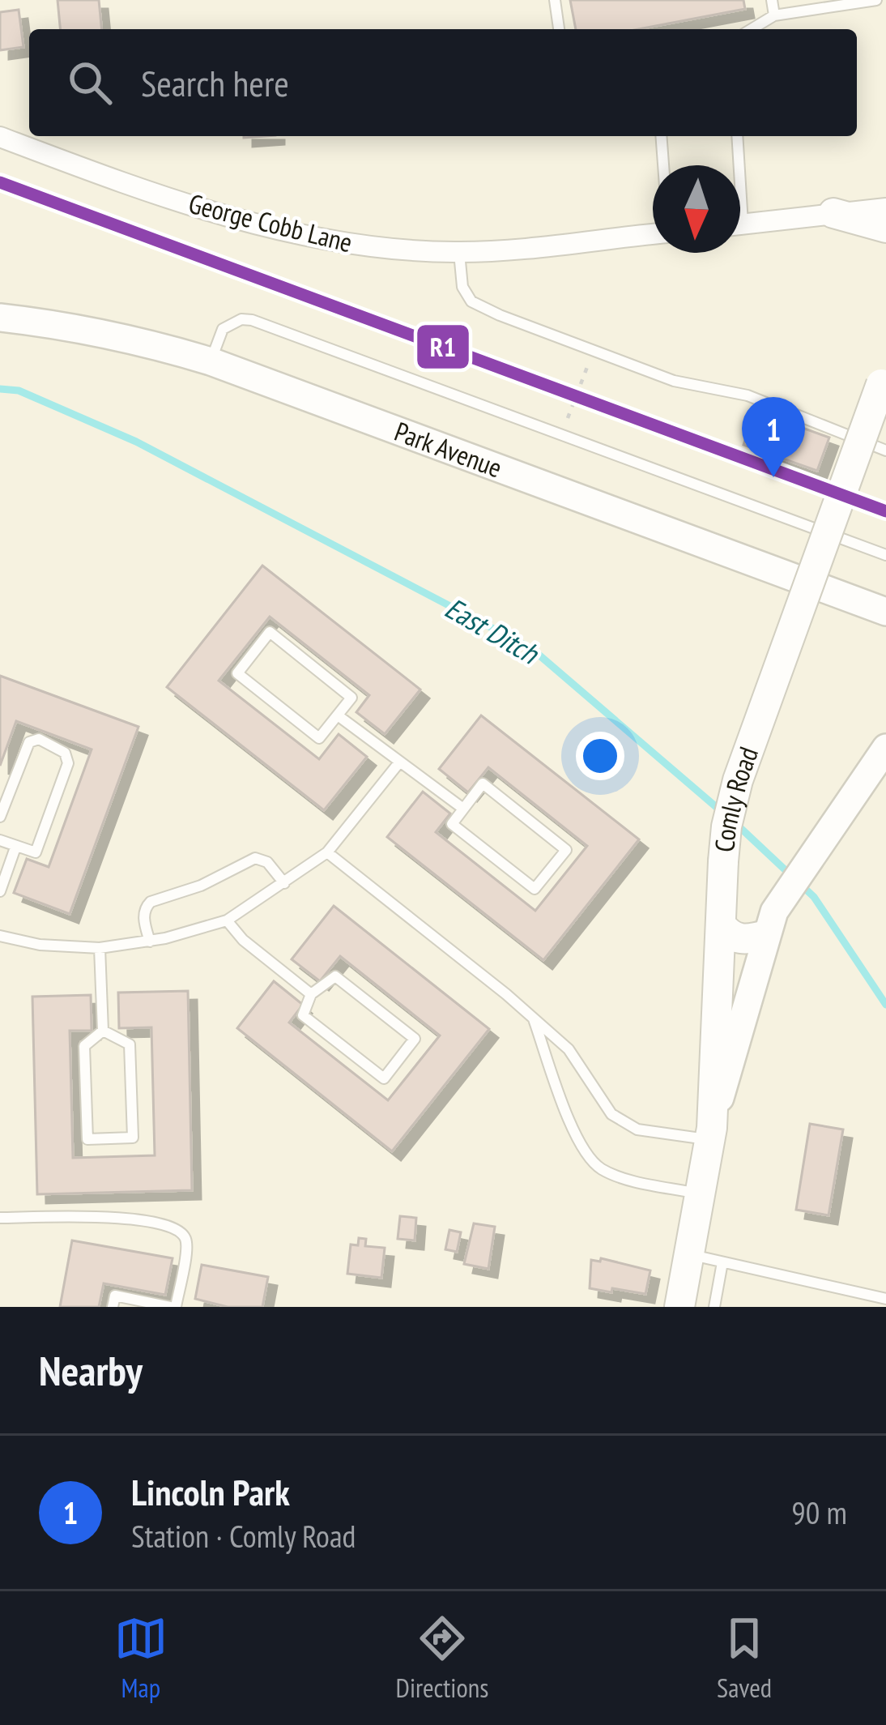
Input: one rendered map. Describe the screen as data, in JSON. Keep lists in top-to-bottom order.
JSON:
{
  "streets": {
    "main road": ["Comly Road"],
    "street": ["George Cobb Lane", "Park Avenue"]
  },
  "water": ["East Ditch"],
  "lines": ["transit line R1"],
  "north": "bottom",
  "page": {
    "search": "Search here",
    "pins": "1",
    "heading": "Nearby",
    "list": [
      {
        "mark": "1",
        "name": "Lincoln Park",
        "note": "Station · Comly Road",
        "value": "90 m"
      }
    ],
    "nav": ["Map", "Directions", "Saved"]
  }
}
